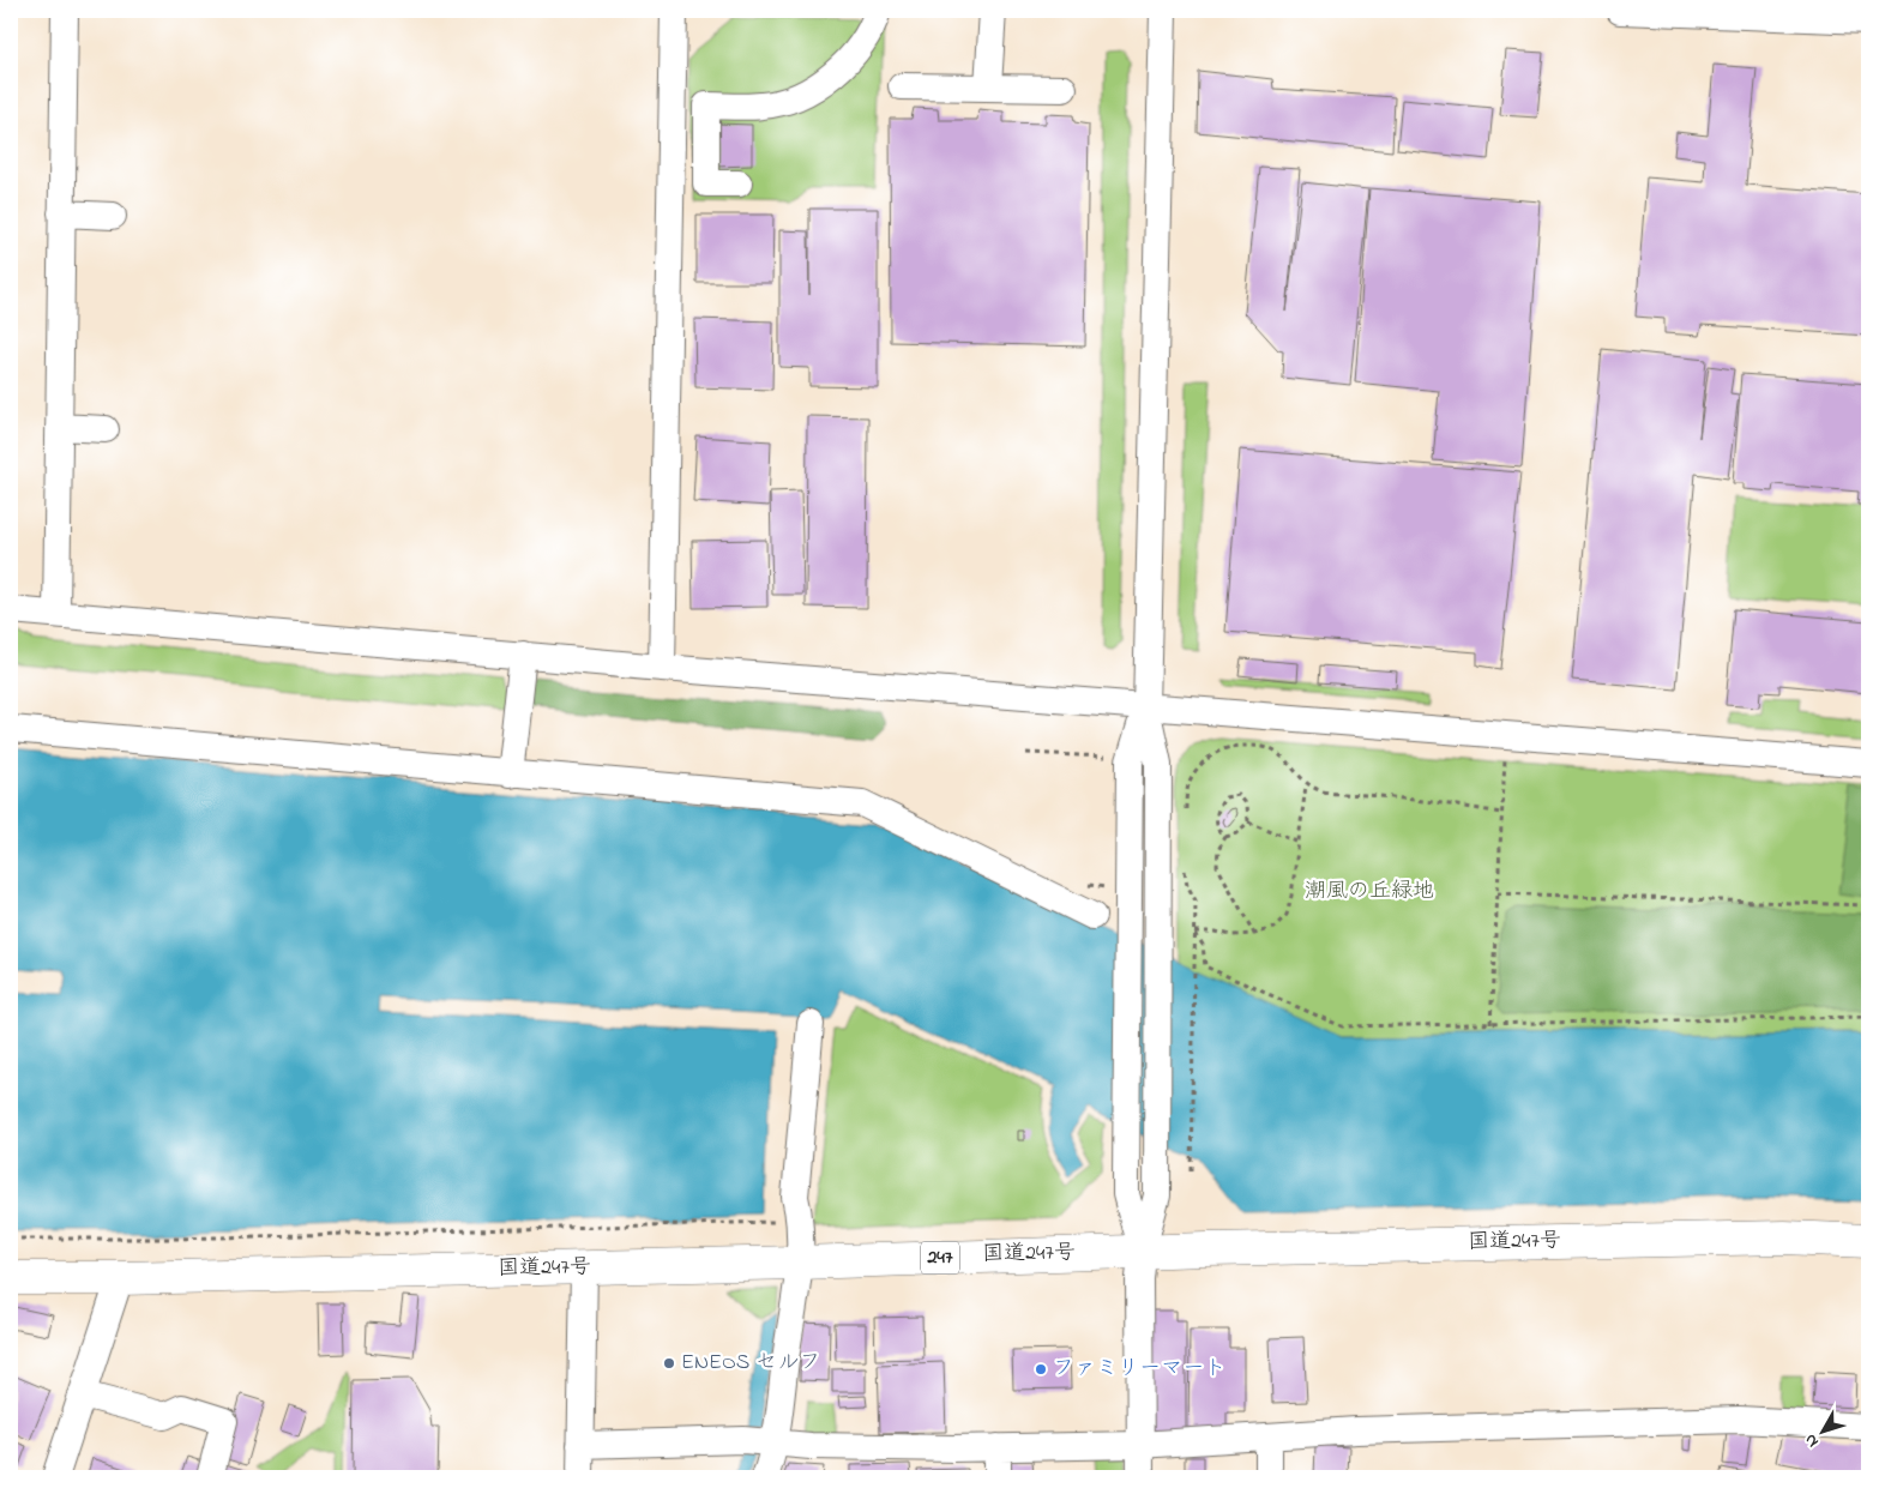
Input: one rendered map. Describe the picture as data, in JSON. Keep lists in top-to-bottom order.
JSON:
{
  "streets": {
    "highway": ["国道247号", "247"]
  },
  "parks": ["潮風の丘緑地"],
  "places": ["ENEOS セルフ", "ファミリーマート"],
  "north": "bottom left"
}
